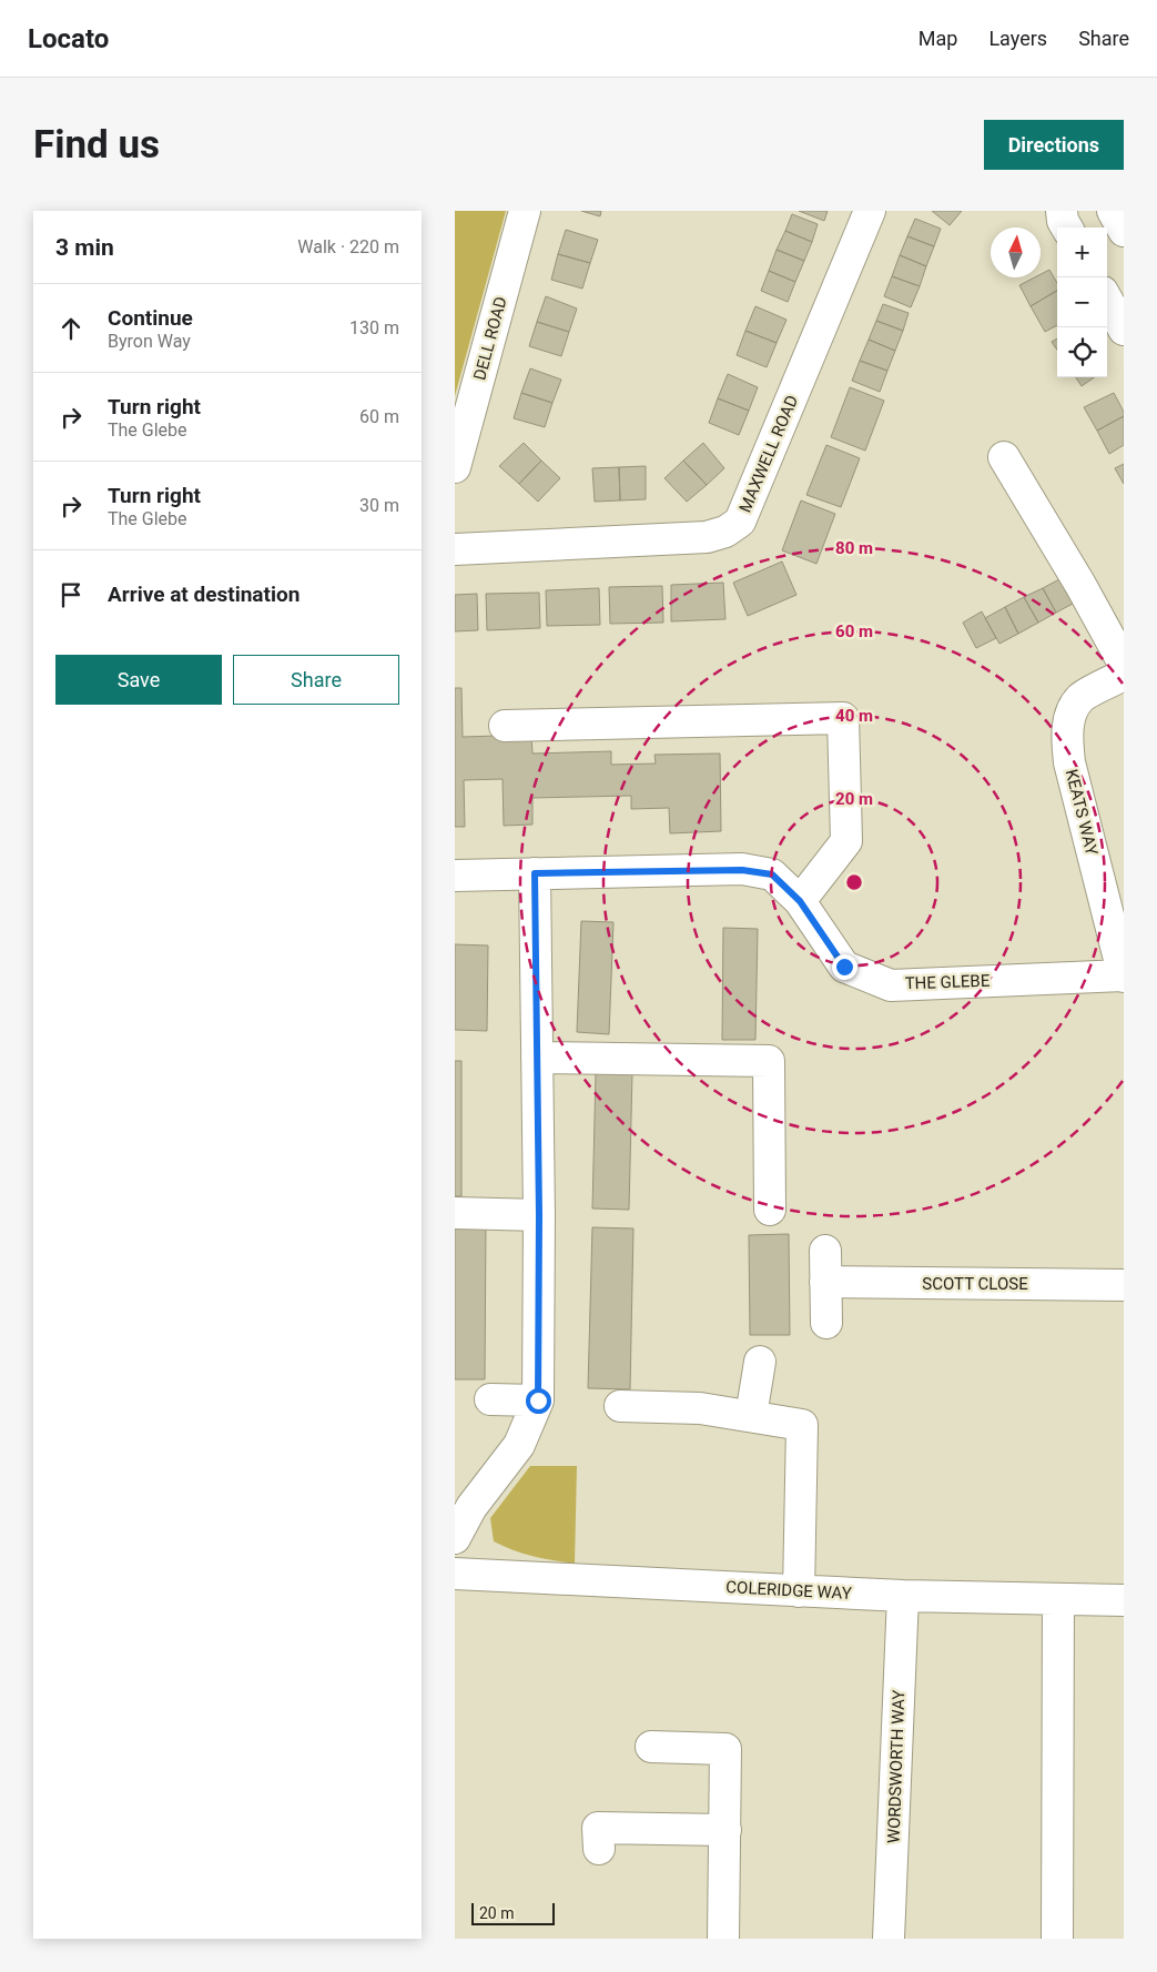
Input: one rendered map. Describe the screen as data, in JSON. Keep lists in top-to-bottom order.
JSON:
{
  "streets": {
    "street": [
      "DELL ROAD",
      "MAXWELL ROAD",
      "KEATS WAY",
      "THE GLEBE",
      "SCOTT CLOSE",
      "COLERIDGE WAY",
      "WORDSWORTH WAY"
    ]
  },
  "crossings": [
    ["KEATS WAY", "THE GLEBE"],
    ["COLERIDGE WAY", "WORDSWORTH WAY"]
  ],
  "scale_bar": "20 m",
  "north": "top",
  "page": {
    "header": "Locato",
    "nav": ["Map", "Layers", "Share"],
    "buttons": [
      "Directions",
      ["Save", "Share"]
    ],
    "title": "Find us",
    "heading": ["3 min", "Walk · 220 m"],
    "map_buttons": ["+", "−"],
    "list": [
      ["Continue", "Byron Way", "130 m"],
      ["Turn right", "The Glebe", "60 m"],
      ["Turn right", "The Glebe", "30 m"],
      "Arrive at destination"
    ],
    "scale": "20 m"
  },
  "rings": [
    "80 m",
    "60 m",
    "40 m",
    "20 m"
  ]
}
